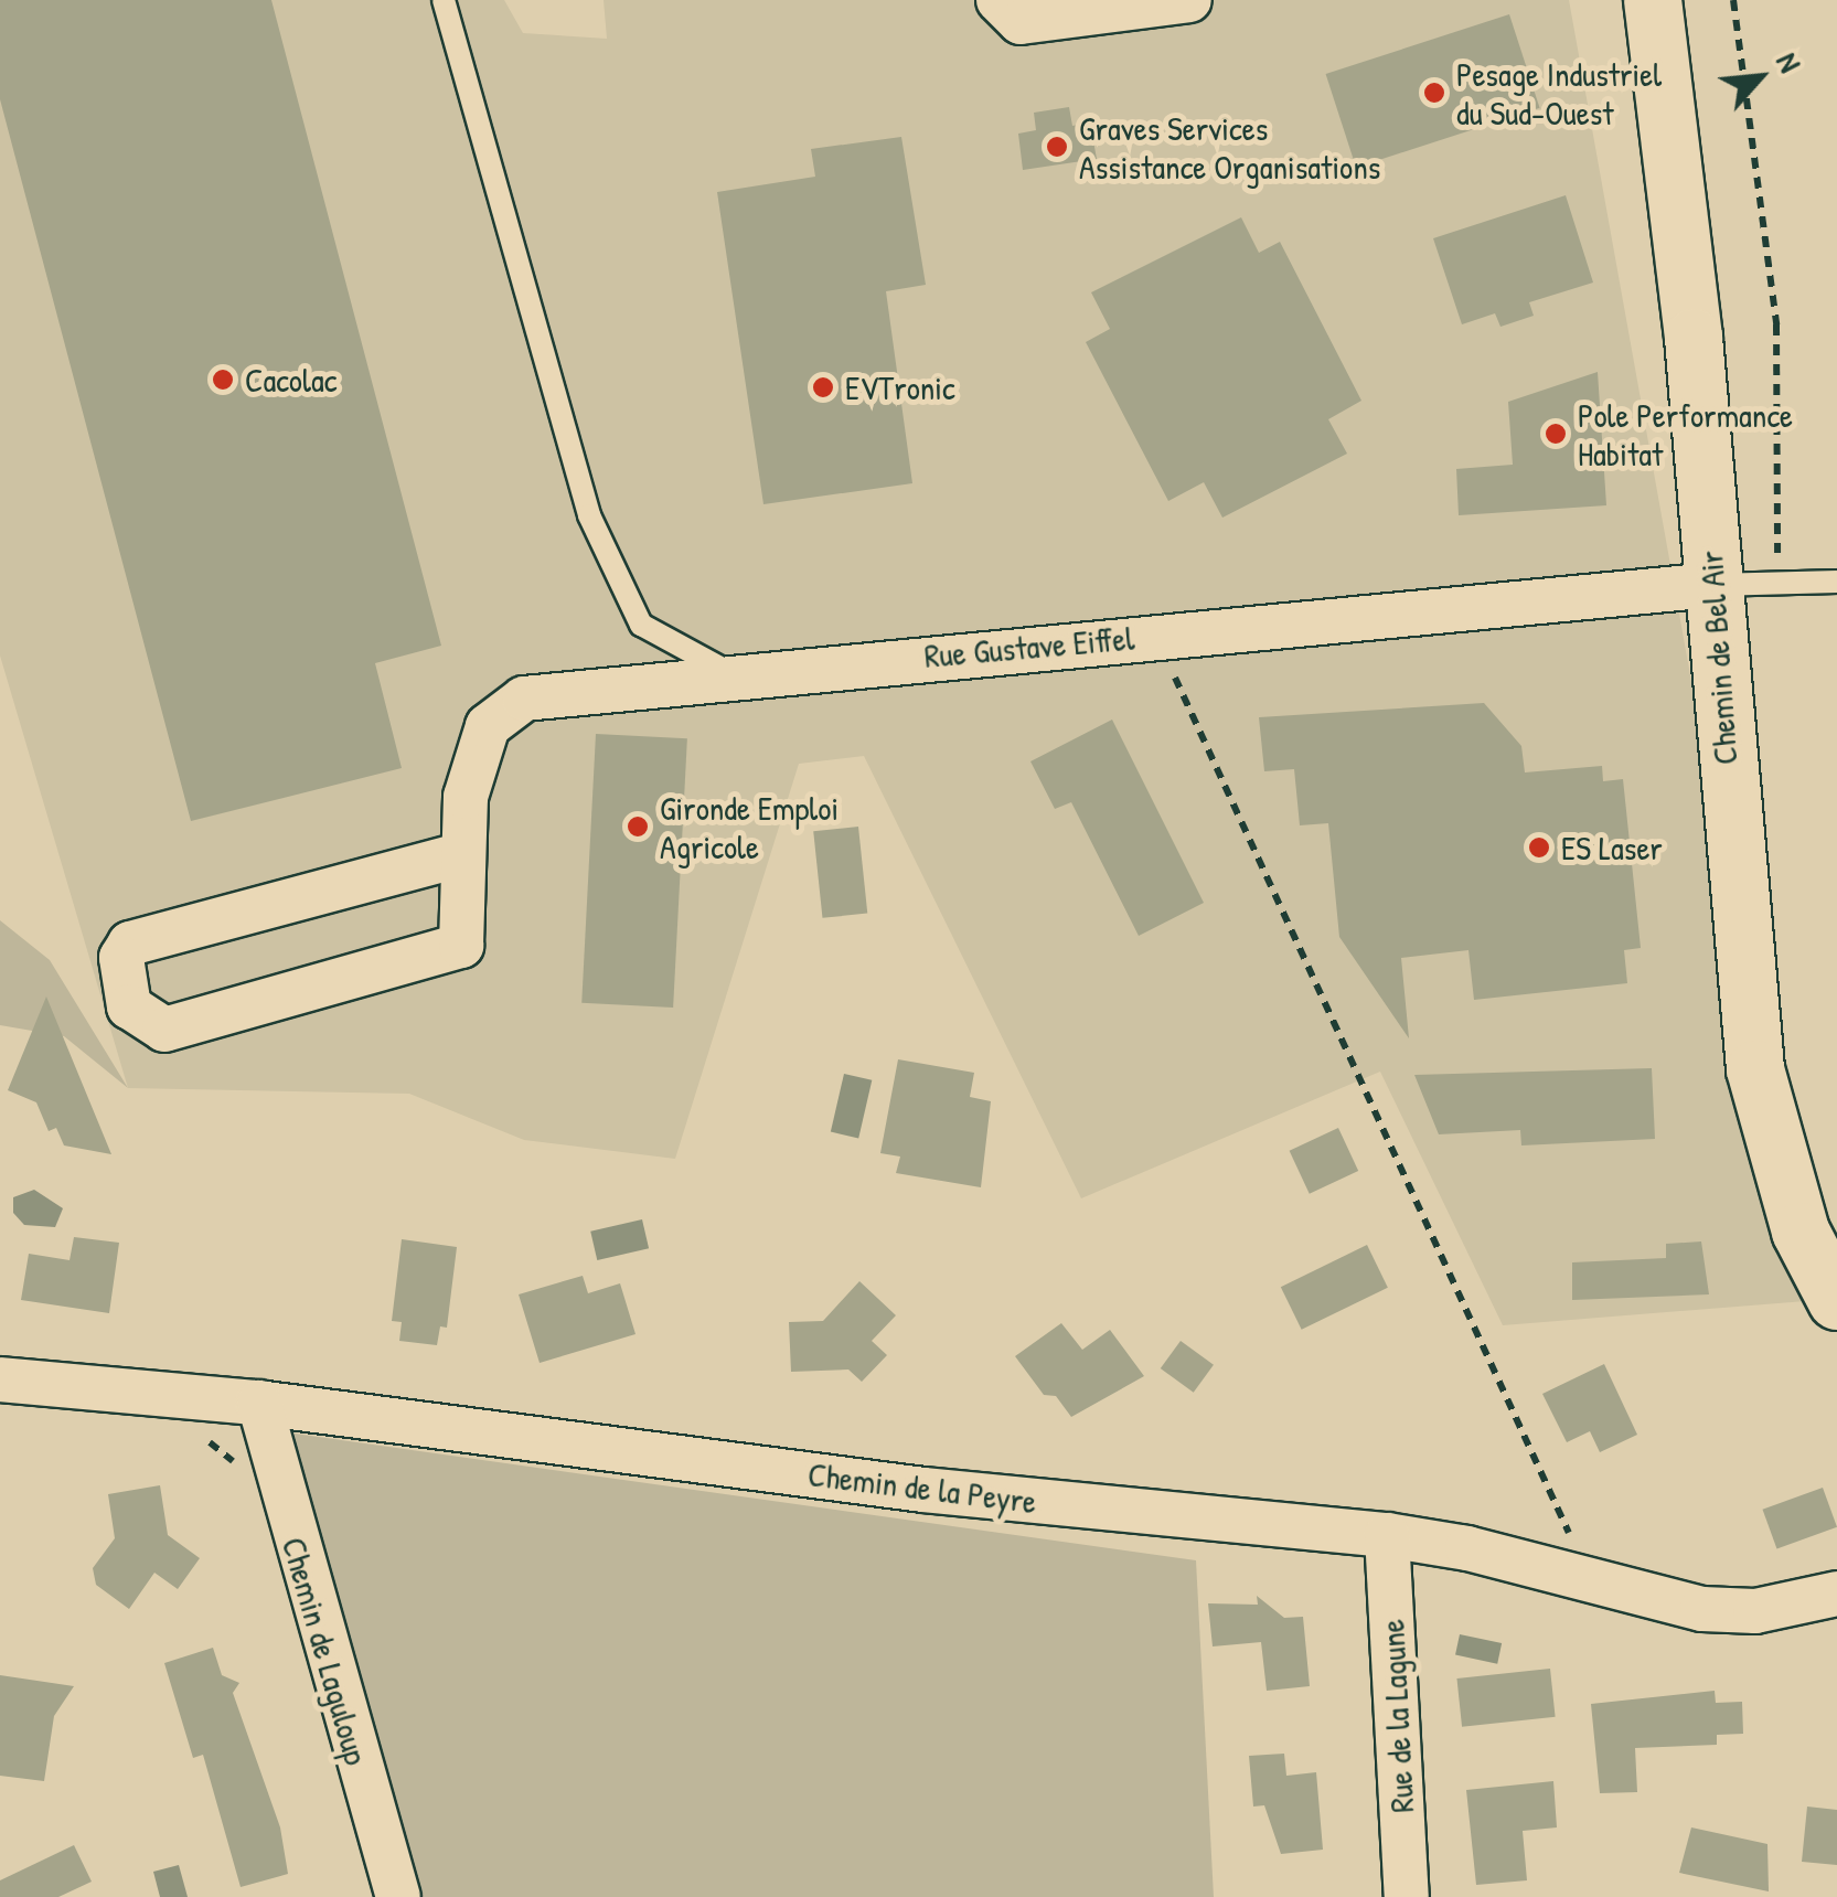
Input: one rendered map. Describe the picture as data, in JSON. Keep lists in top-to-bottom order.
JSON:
{
  "streets": {
    "street": [
      "Rue Gustave Eiffel",
      "Chemin de Bel Air",
      "Chemin de la Peyre",
      "Chemin de Laguloup",
      "Rue de la Lagune"
    ]
  },
  "crossings": [
    ["Rue Gustave Eiffel", "Chemin de Bel Air"],
    ["Chemin de la Peyre", "Chemin de Laguloup"],
    ["Chemin de la Peyre", "Rue de la Lagune"]
  ],
  "places": [
    "Pesage Industriel du Sud-Ouest",
    "Graves Services Assistance Organisations",
    "Cacolac",
    "EVTronic",
    "Pole Performance Habitat",
    "Gironde Emploi Agricole",
    "ES Laser"
  ],
  "north": "top right"
}
